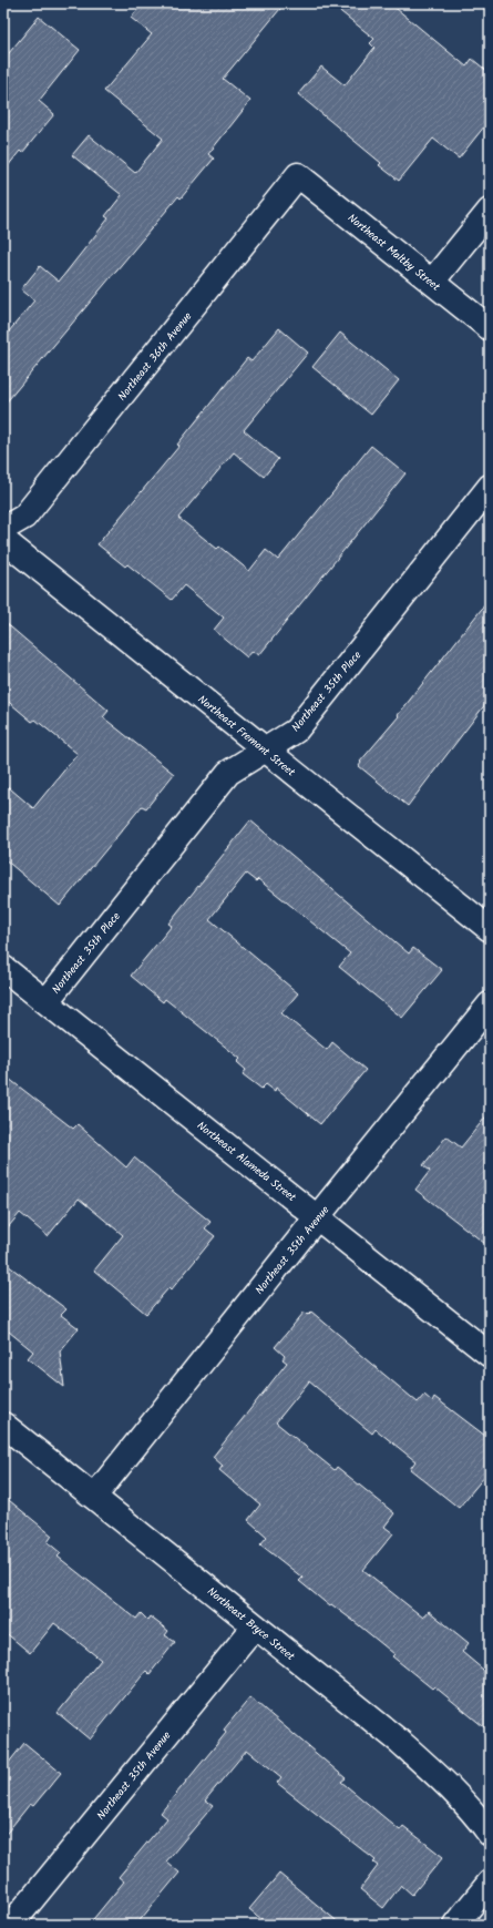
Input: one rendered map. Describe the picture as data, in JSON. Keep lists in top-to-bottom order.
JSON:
{
  "streets": {
    "street": [
      "Northeast Maltby Street",
      "Northeast 36th Avenue",
      "Northeast 35th Place",
      "Northeast Fremont Street",
      "Northeast Alameda Street",
      "Northeast 35th Avenue",
      "Northeast Bryce Street"
    ]
  },
  "crossings": [
    ["Northeast Maltby Street", "Northeast 36th Avenue"],
    ["Northeast 35th Place", "Northeast Fremont Street"],
    ["Northeast 35th Place", "Northeast Alameda Street"],
    ["Northeast Alameda Street", "Northeast 35th Avenue"],
    ["Northeast 35th Avenue", "Northeast Bryce Street"]
  ]
}
